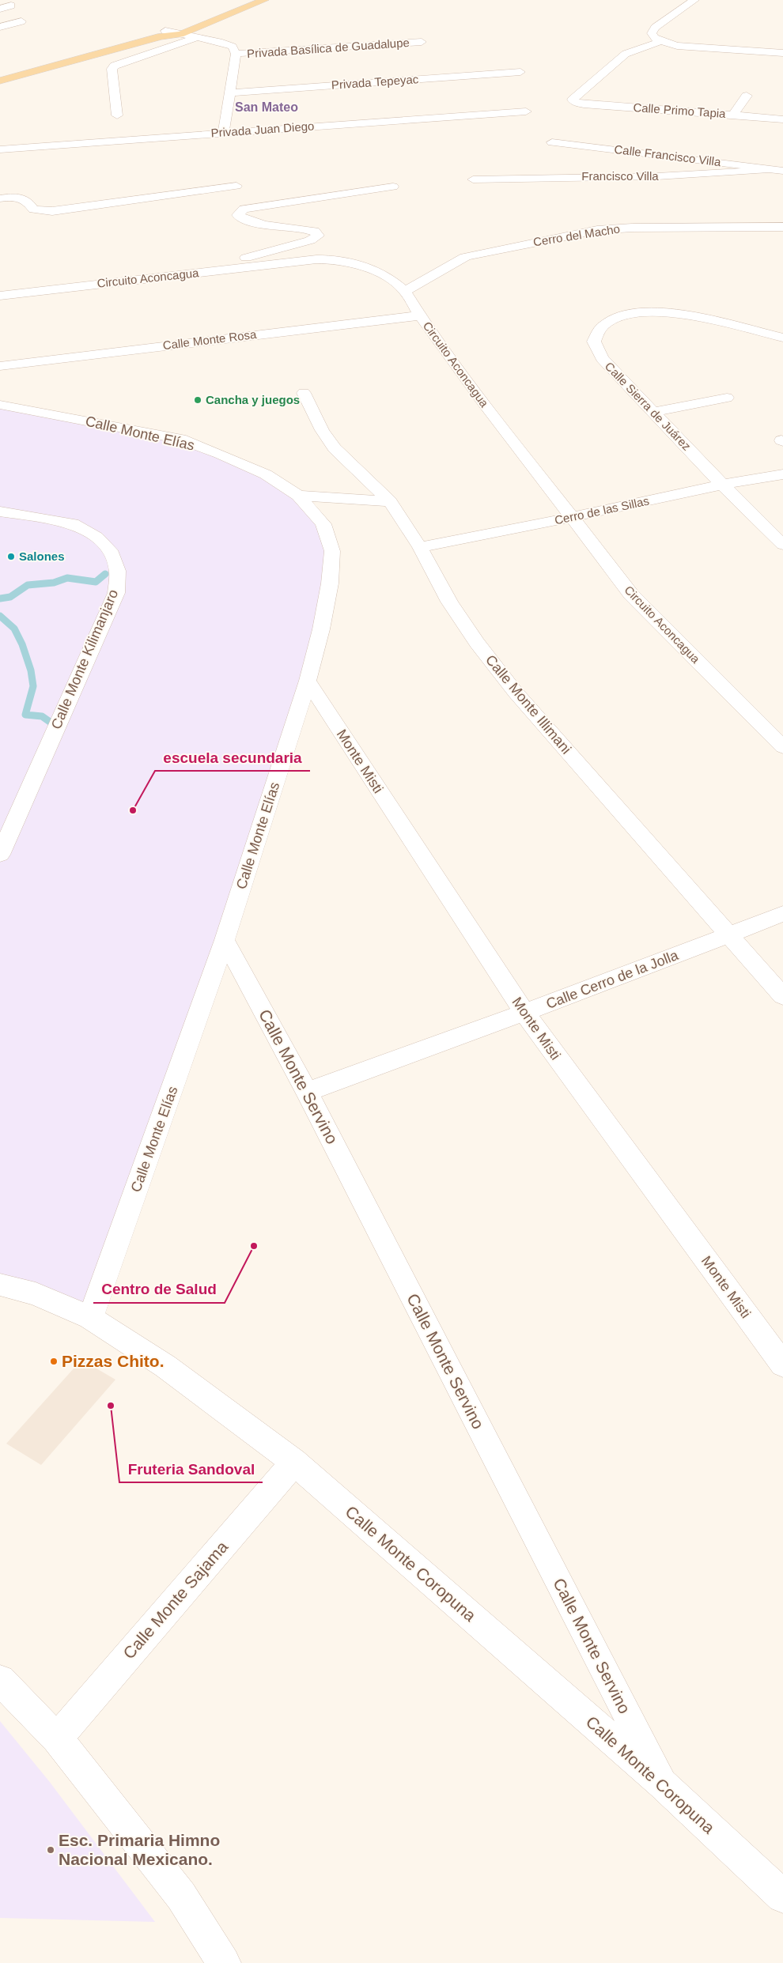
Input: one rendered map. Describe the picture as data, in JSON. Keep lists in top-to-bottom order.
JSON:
{
  "streets": {
    "street": [
      "Privada Basílica de Guadalupe",
      "Privada Tepeyac",
      "Calle Primo Tapia",
      "Privada Juan Diego",
      "Calle Francisco Villa",
      "Francisco Villa",
      "Cerro del Macho",
      "Circuito Aconcagua",
      "Calle Monte Rosa",
      "Calle Sierra de Juárez",
      "Calle Monte Elías",
      "Cerro de las Sillas",
      "Calle Monte Kilimanjaro",
      "Calle Monte Illimani",
      "Monte Misti",
      "Calle Cerro de la Jolla",
      "Calle Monte Servino",
      "Calle Monte Coropuna",
      "Calle Monte Sajama"
    ]
  },
  "crossings": [
    ["Calle Francisco Villa", "Francisco Villa"],
    ["Cerro del Macho", "Circuito Aconcagua"],
    ["Circuito Aconcagua", "Calle Monte Rosa"],
    ["Circuito Aconcagua", "Cerro de las Sillas"],
    ["Calle Sierra de Juárez", "Cerro de las Sillas"],
    ["Calle Monte Elías", "Monte Misti"],
    ["Calle Monte Elías", "Calle Monte Servino"],
    ["Calle Monte Elías", "Calle Monte Coropuna"],
    ["Cerro de las Sillas", "Calle Monte Illimani"],
    ["Calle Monte Illimani", "Calle Cerro de la Jolla"],
    ["Monte Misti", "Calle Cerro de la Jolla"],
    ["Calle Cerro de la Jolla", "Calle Monte Servino"],
    ["Calle Monte Servino", "Calle Monte Coropuna"],
    ["Calle Monte Coropuna", "Calle Monte Sajama"]
  ],
  "districts": ["San Mateo"],
  "places": [
    "Cancha y juegos",
    "Salones",
    "escuela secundaria",
    "Centro de Salud",
    "Pizzas Chito.",
    "Fruteria Sandoval",
    "Esc. Primaria Himno Nacional Mexicano."
  ]
}
